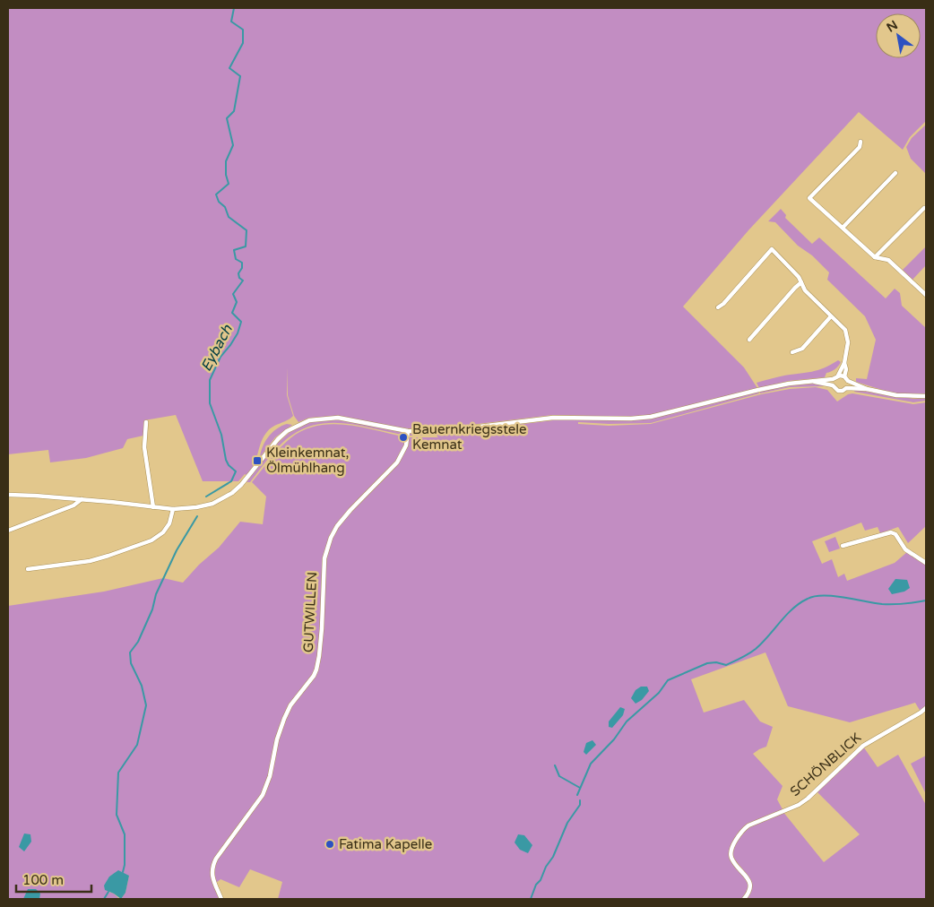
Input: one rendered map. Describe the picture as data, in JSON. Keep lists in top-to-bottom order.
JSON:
{
  "streets": {
    "street": ["GUTWILLEN", "SCHÖNBLICK"]
  },
  "water": ["Eybach"],
  "places": {
    "other": ["Bauernkriegsstele Kemnat", "Fatima Kapelle"],
    "transit": ["Kleinkemnat, Ölmühlhang"]
  },
  "scale_bar": "100 m",
  "north": "top left"
}
